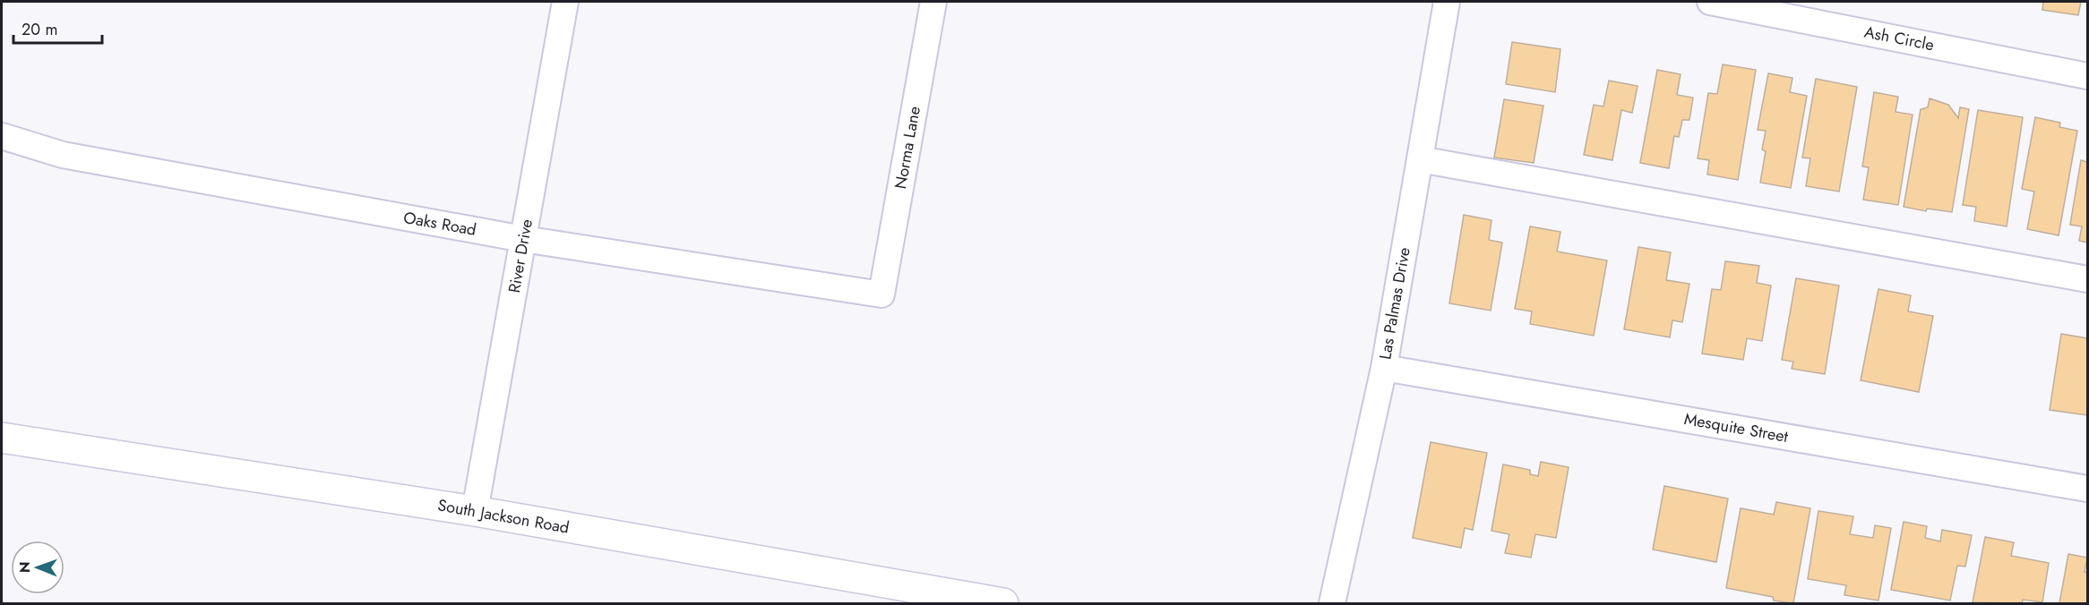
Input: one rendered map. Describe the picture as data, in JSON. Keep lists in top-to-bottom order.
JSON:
{
  "streets": {
    "main road": ["South Jackson Road"],
    "street": [
      "Ash Circle",
      "Norma Lane",
      "Oaks Road",
      "River Drive",
      "Las Palmas Drive",
      "Mesquite Street"
    ]
  },
  "crossings": [
    ["Norma Lane", "Oaks Road"],
    ["Oaks Road", "River Drive"],
    ["River Drive", "South Jackson Road"],
    ["Las Palmas Drive", "Mesquite Street"]
  ],
  "scale_bar": "20 m",
  "north": "left"
}
